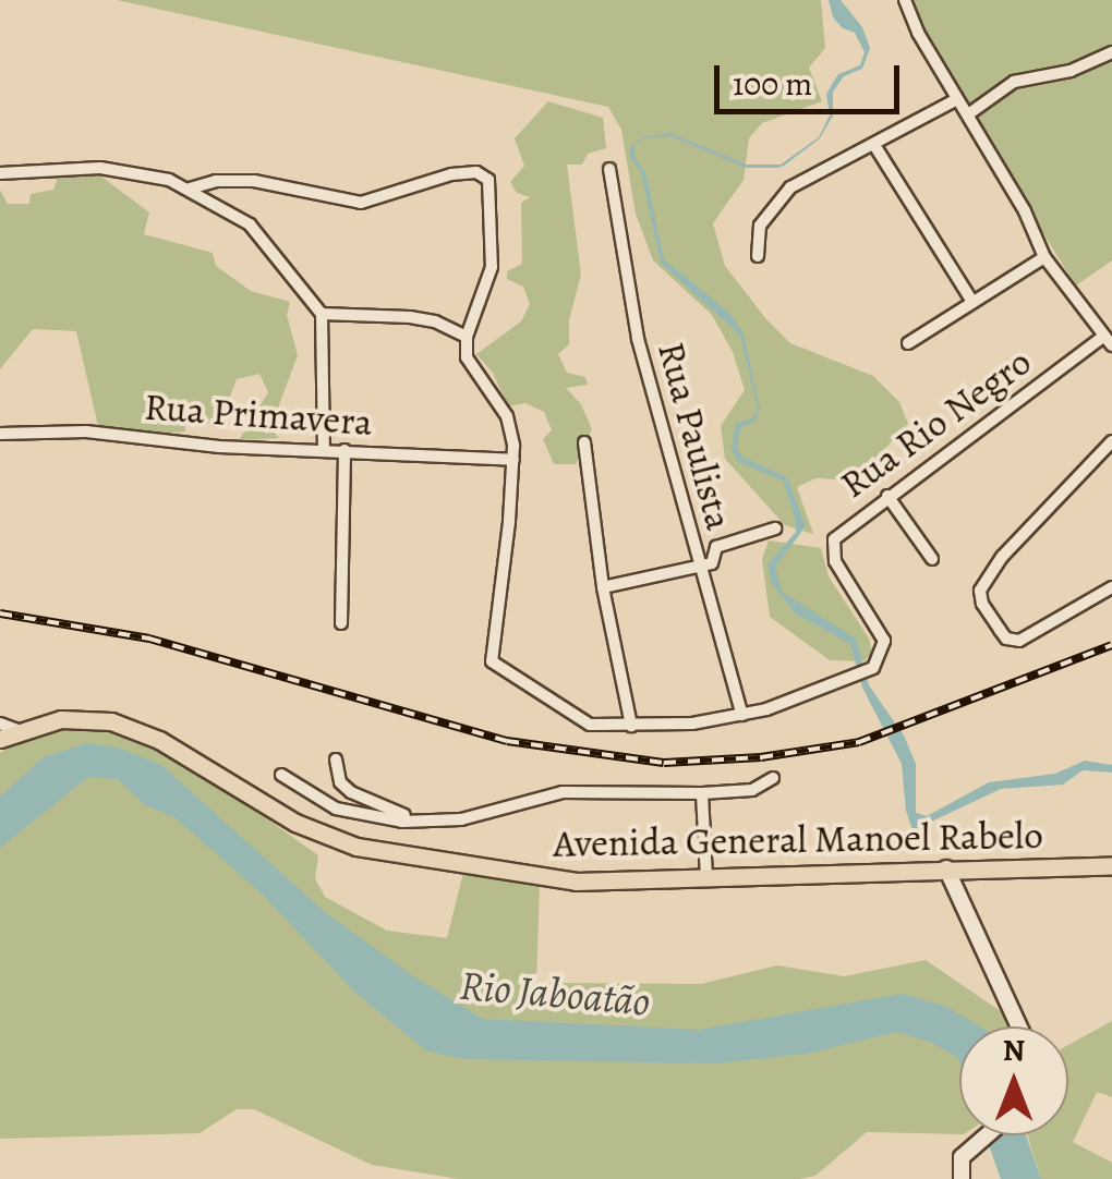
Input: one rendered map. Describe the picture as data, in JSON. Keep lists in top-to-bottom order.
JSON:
{
  "streets": {
    "main road": ["Avenida General Manoel Rabelo"],
    "street": ["Rua Primavera", "Rua Rio Negro", "Rua Paulista"]
  },
  "crossings": [
    ["Rua Primavera", "Rua Rio Negro"],
    ["Rua Rio Negro", "Rua Paulista"]
  ],
  "water": ["Rio Jaboatão"],
  "scale_bar": "100 m",
  "north": "top"
}
